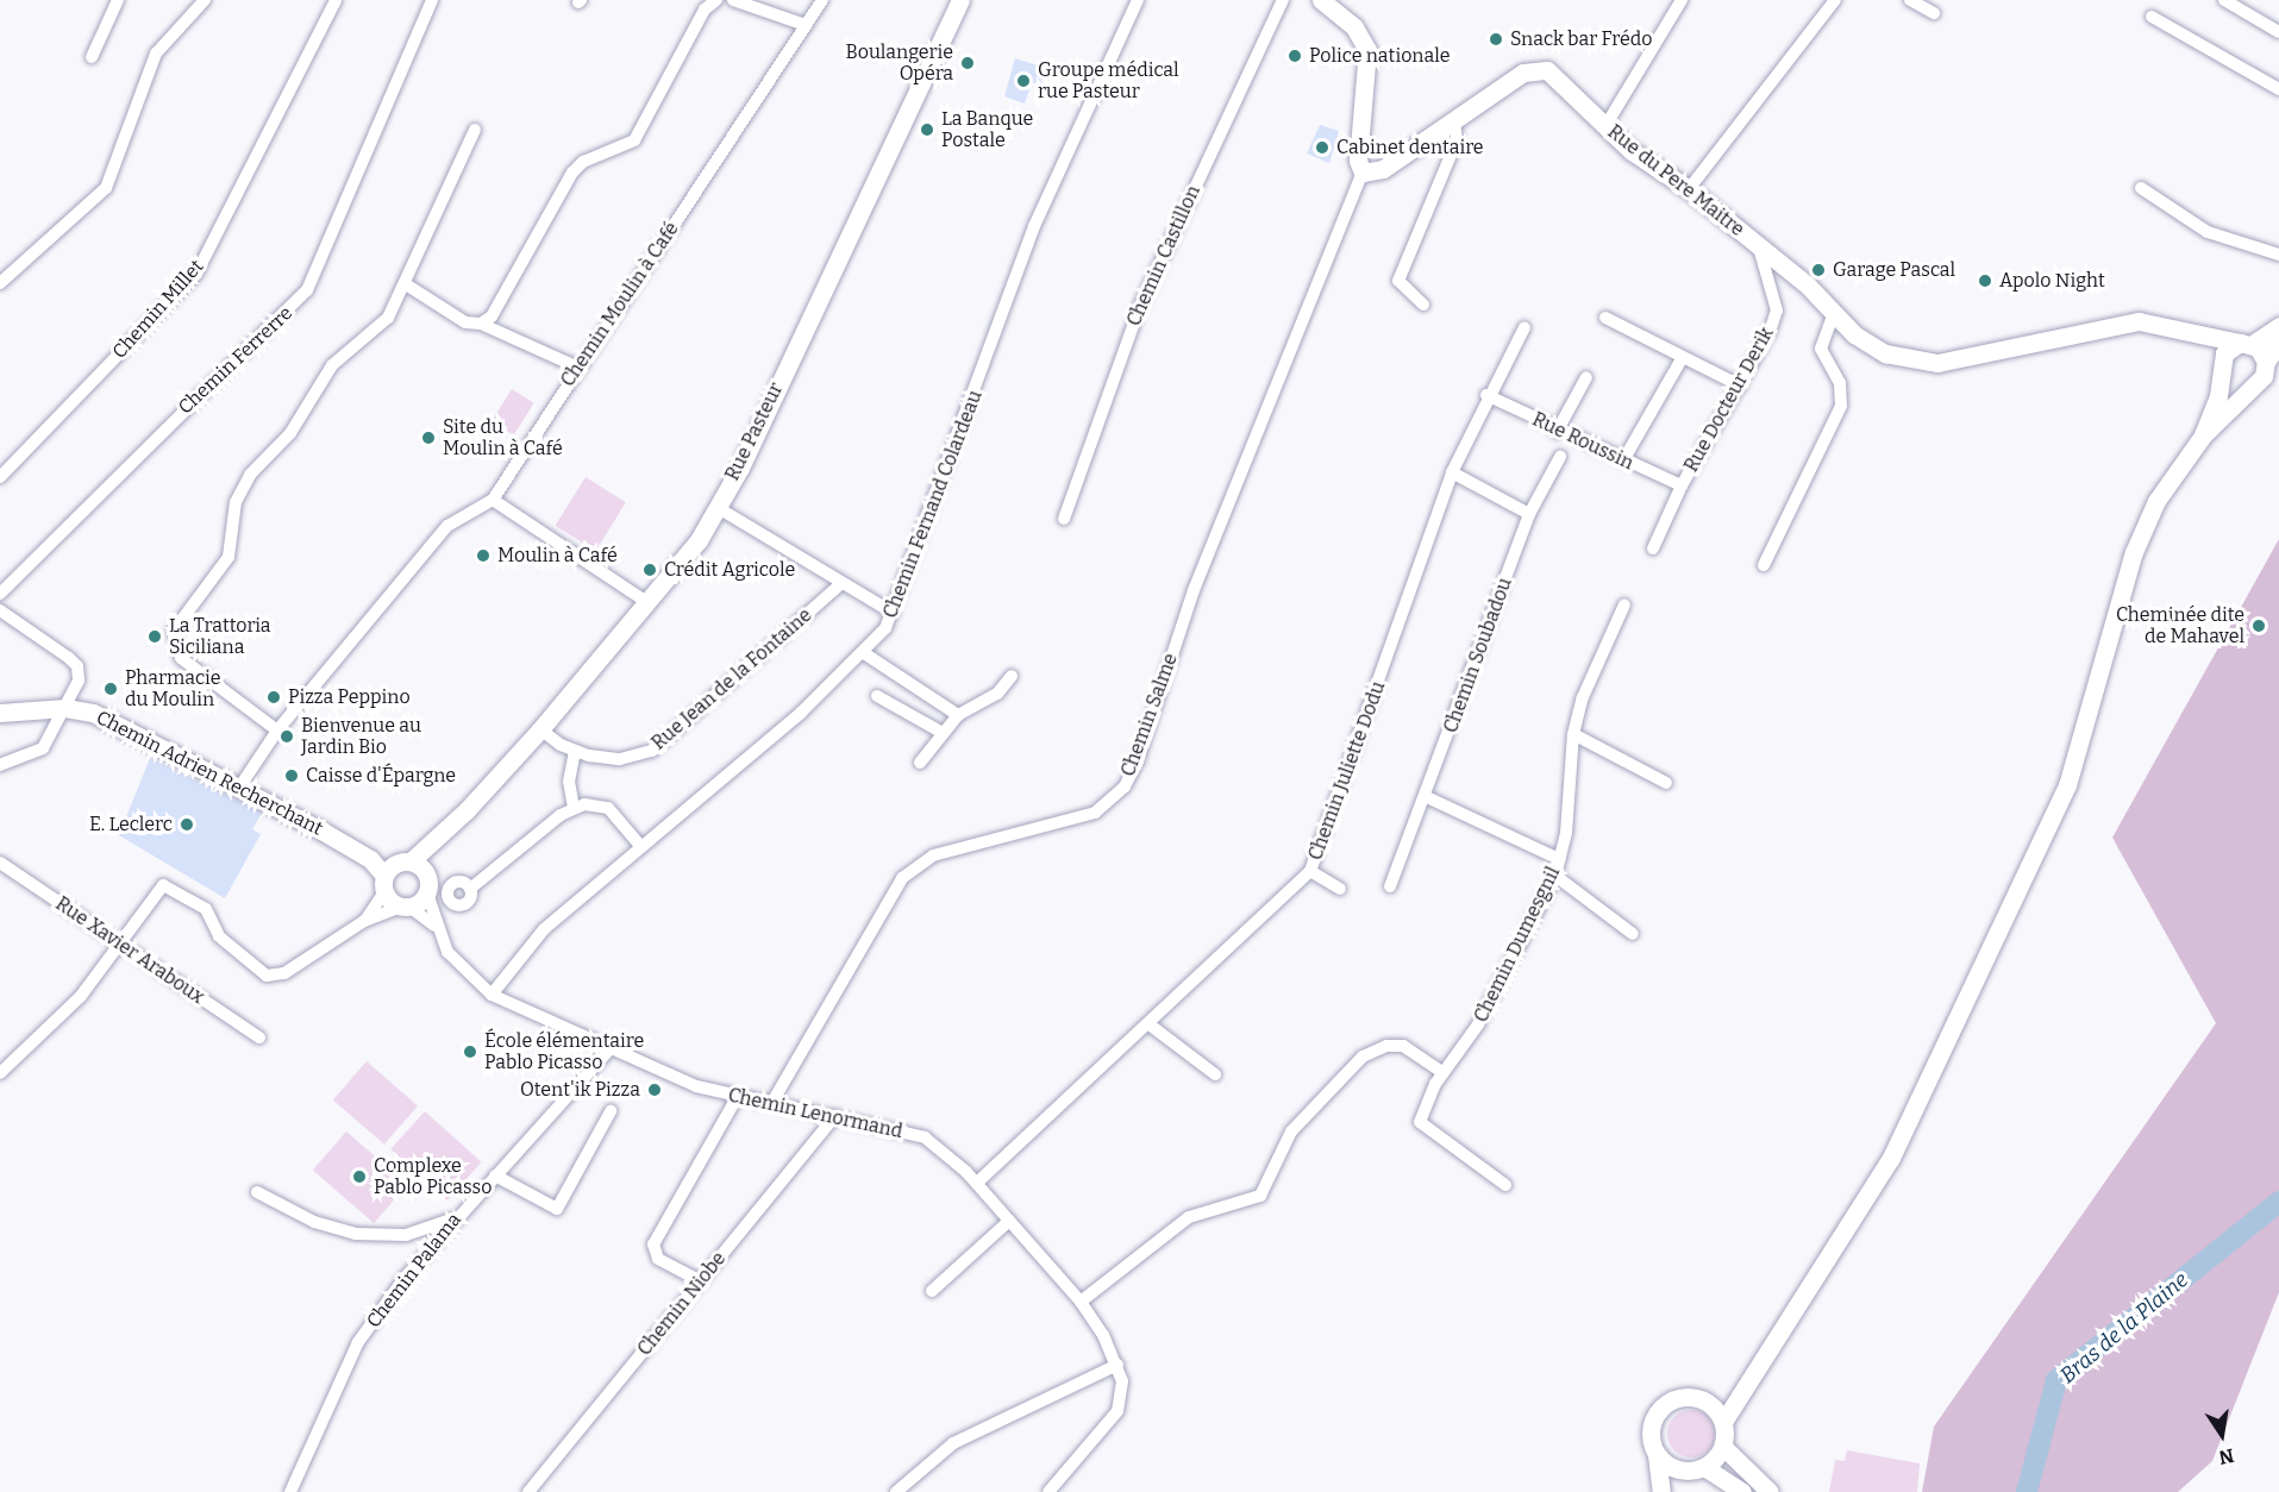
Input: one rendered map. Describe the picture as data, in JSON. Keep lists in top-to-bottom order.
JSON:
{
  "streets": {
    "main road": ["Rue du Pere Maitre", "Rue Pasteur", "Chemin Adrien Recherchant"],
    "street": [
      "Chemin Castillon",
      "Chemin Moulin à Café",
      "Chemin Millet",
      "Chemin Ferrerre",
      "Rue Docteur Derik",
      "Rue Roussin",
      "Chemin Fernand Colardeau",
      "Chemin Soubadou",
      "Rue Jean de la Fontaine",
      "Chemin Salme",
      "Chemin Juliette Dodu",
      "Chemin Dumesgnil",
      "Rue Xavier Araboux",
      "Chemin Lenormand",
      "Chemin Palama",
      "Chemin Niobe"
    ]
  },
  "crossings": [
    ["Rue du Pere Maitre", "Rue Docteur Derik"],
    ["Rue du Pere Maitre", "Chemin Salme"],
    ["Chemin Moulin à Café", "Chemin Adrien Recherchant"],
    ["Rue Docteur Derik", "Rue Roussin"],
    ["Rue Pasteur", "Rue Jean de la Fontaine"],
    ["Rue Pasteur", "Chemin Adrien Recherchant"],
    ["Rue Roussin", "Chemin Juliette Dodu"],
    ["Chemin Fernand Colardeau", "Chemin Lenormand"],
    ["Chemin Salme", "Chemin Lenormand"],
    ["Chemin Juliette Dodu", "Chemin Lenormand"],
    ["Chemin Adrien Recherchant", "Chemin Lenormand"],
    ["Chemin Lenormand", "Chemin Palama"],
    ["Chemin Lenormand", "Chemin Niobe"]
  ],
  "water": ["Bras de la Plaine"],
  "places": [
    "Snack bar Frédo",
    "Police nationale",
    "Boulangerie Opéra",
    "Groupe médical rue Pasteur",
    "La Banque Postale",
    "Cabinet dentaire",
    "Garage Pascal",
    "Apolo Night",
    "Site du Moulin à Café",
    "Moulin à Café",
    "Crédit Agricole",
    "Cheminée dite de Mahavel",
    "La Trattoria Siciliana",
    "Pharmacie du Moulin",
    "Pizza Peppino",
    "Bienvenue au Jardin Bio",
    "Caisse d'Épargne",
    "E. Leclerc",
    "École élémentaire Pablo Picasso",
    "Otent'ik Pizza",
    "Complexe Pablo Picasso"
  ],
  "north": "bottom"
}
